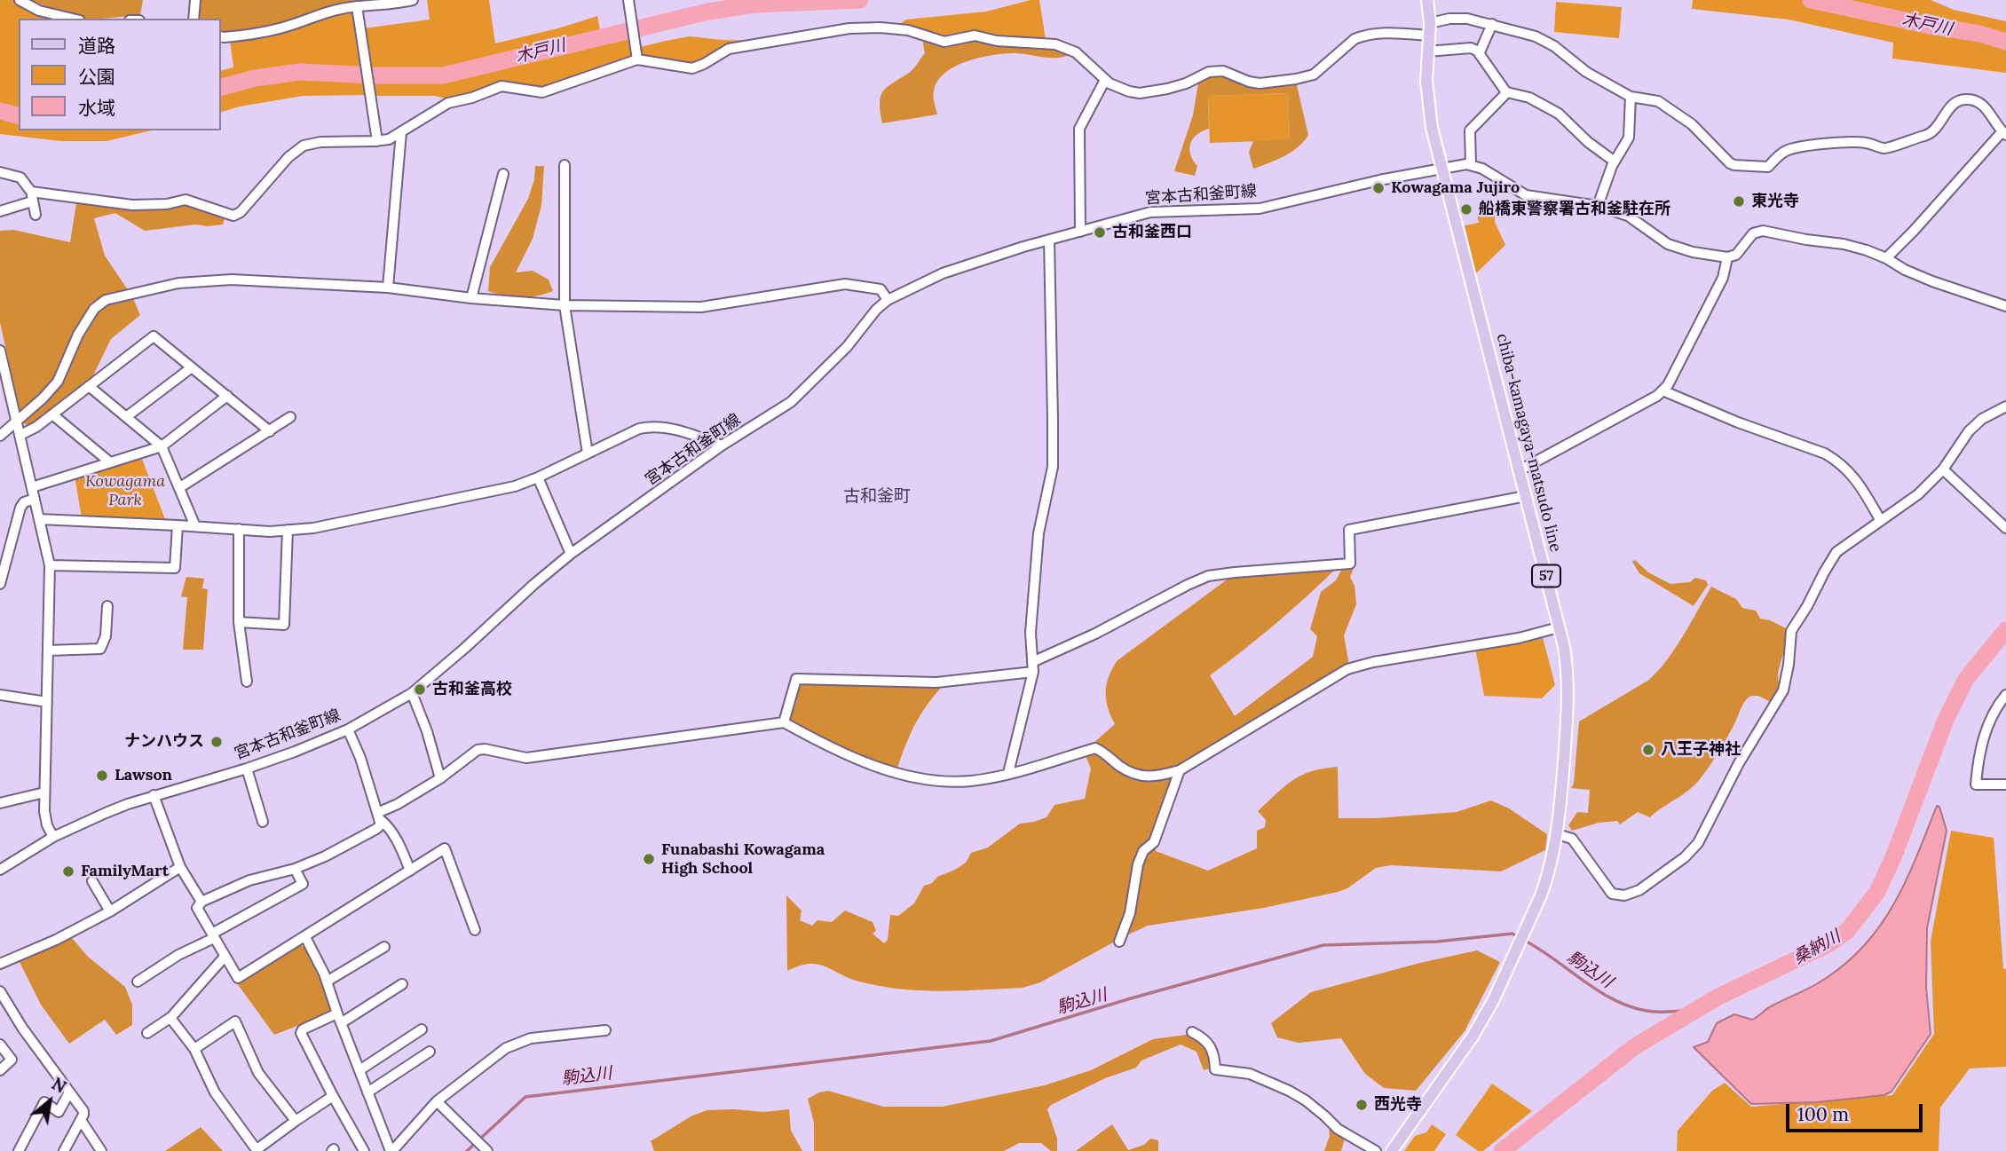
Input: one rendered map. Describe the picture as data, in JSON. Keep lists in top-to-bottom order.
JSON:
{
  "streets": {
    "main road": ["chiba-kamagaya-matsudo line", "57"],
    "street": ["宮本古和釜町線"]
  },
  "crossings": [
    ["宮本古和釜町線", "chiba-kamagaya-matsudo line"]
  ],
  "districts": ["古和釜町"],
  "water": ["木戸川", "桑納川", "駒込川"],
  "parks": ["Kowagama Park"],
  "places": [
    "Kowagama Jujiro",
    "東光寺",
    "船橋東警察署古和釜駐在所",
    "古和釜西口",
    "古和釜高校",
    "ナンハウス",
    "八王子神社",
    "Lawson",
    "Funabashi Kowagama High School",
    "FamilyMart",
    "西光寺"
  ],
  "legend": ["道路", "公園", "水域"],
  "scale_bar": "100 m",
  "north": "top right"
}
